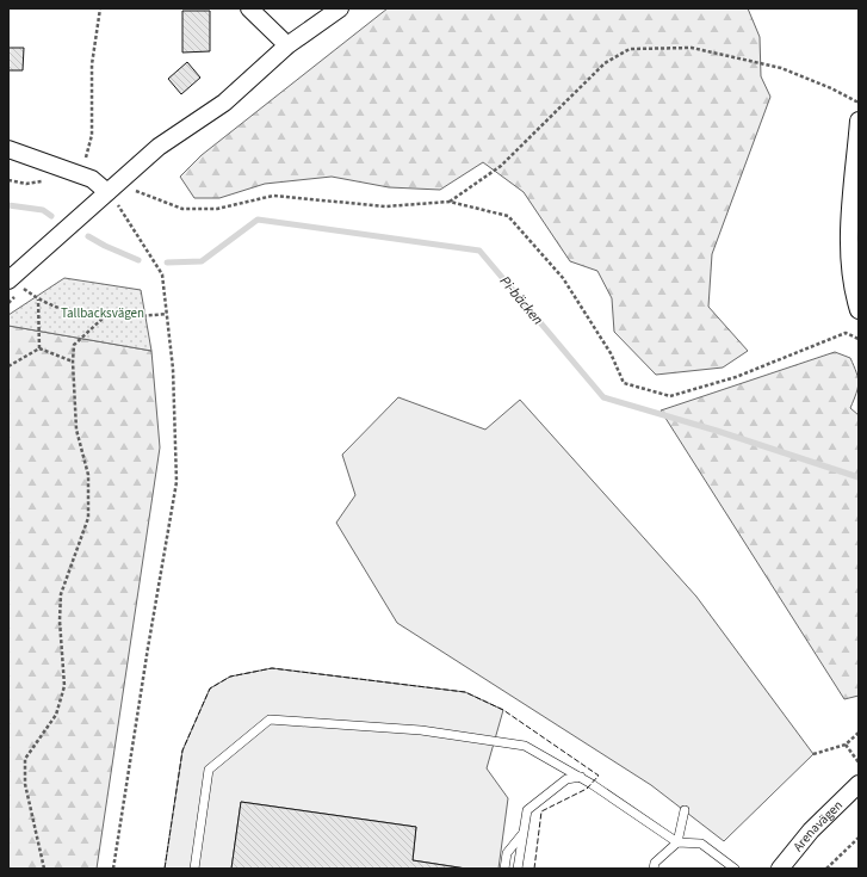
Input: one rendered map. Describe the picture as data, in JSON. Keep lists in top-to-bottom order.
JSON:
{
  "streets": {
    "street": ["Arenavägen"]
  },
  "water": ["Pi-bäcken"],
  "parks": ["Tallbacksvägen"]
}
